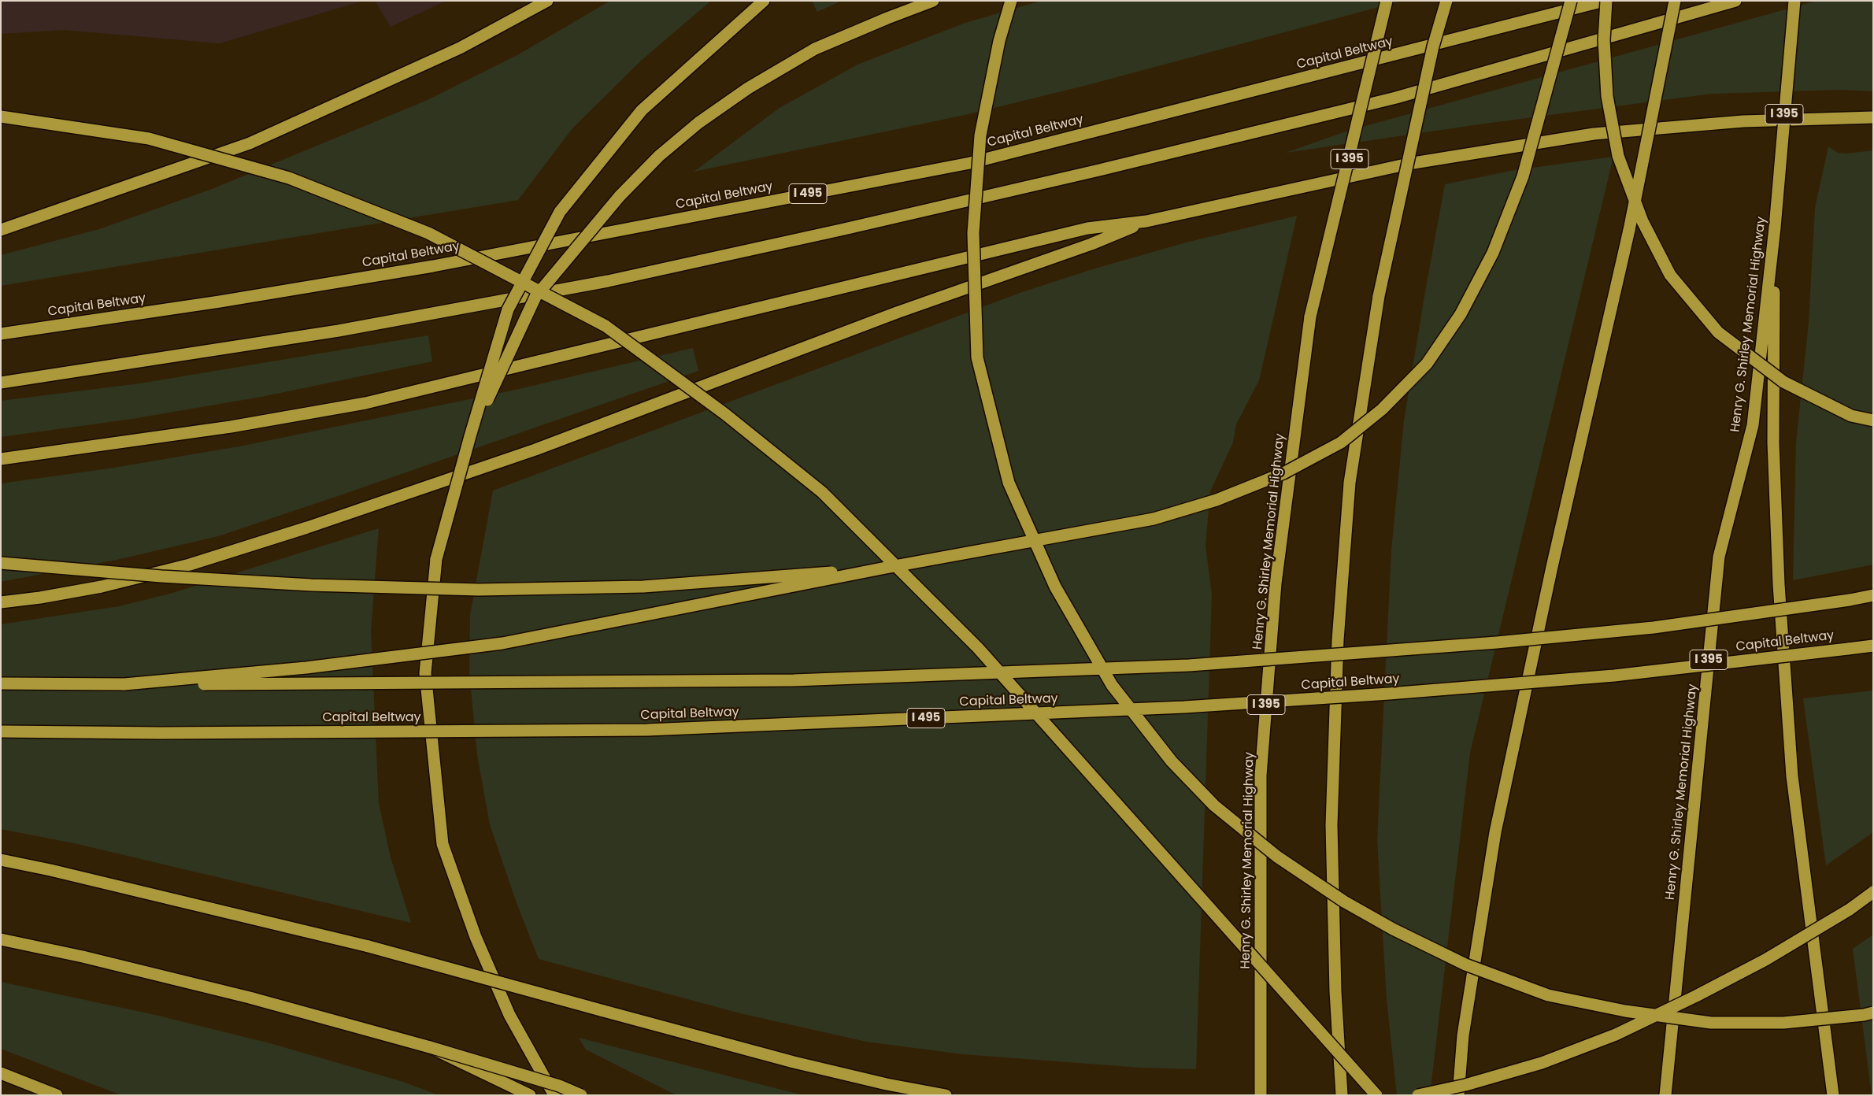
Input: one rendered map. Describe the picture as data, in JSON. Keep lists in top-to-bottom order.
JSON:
{
  "streets": {
    "highway": [
      "Capital Beltway",
      "I 395",
      "I 495",
      "Henry G. Shirley Memorial Highway"
    ]
  }
}
